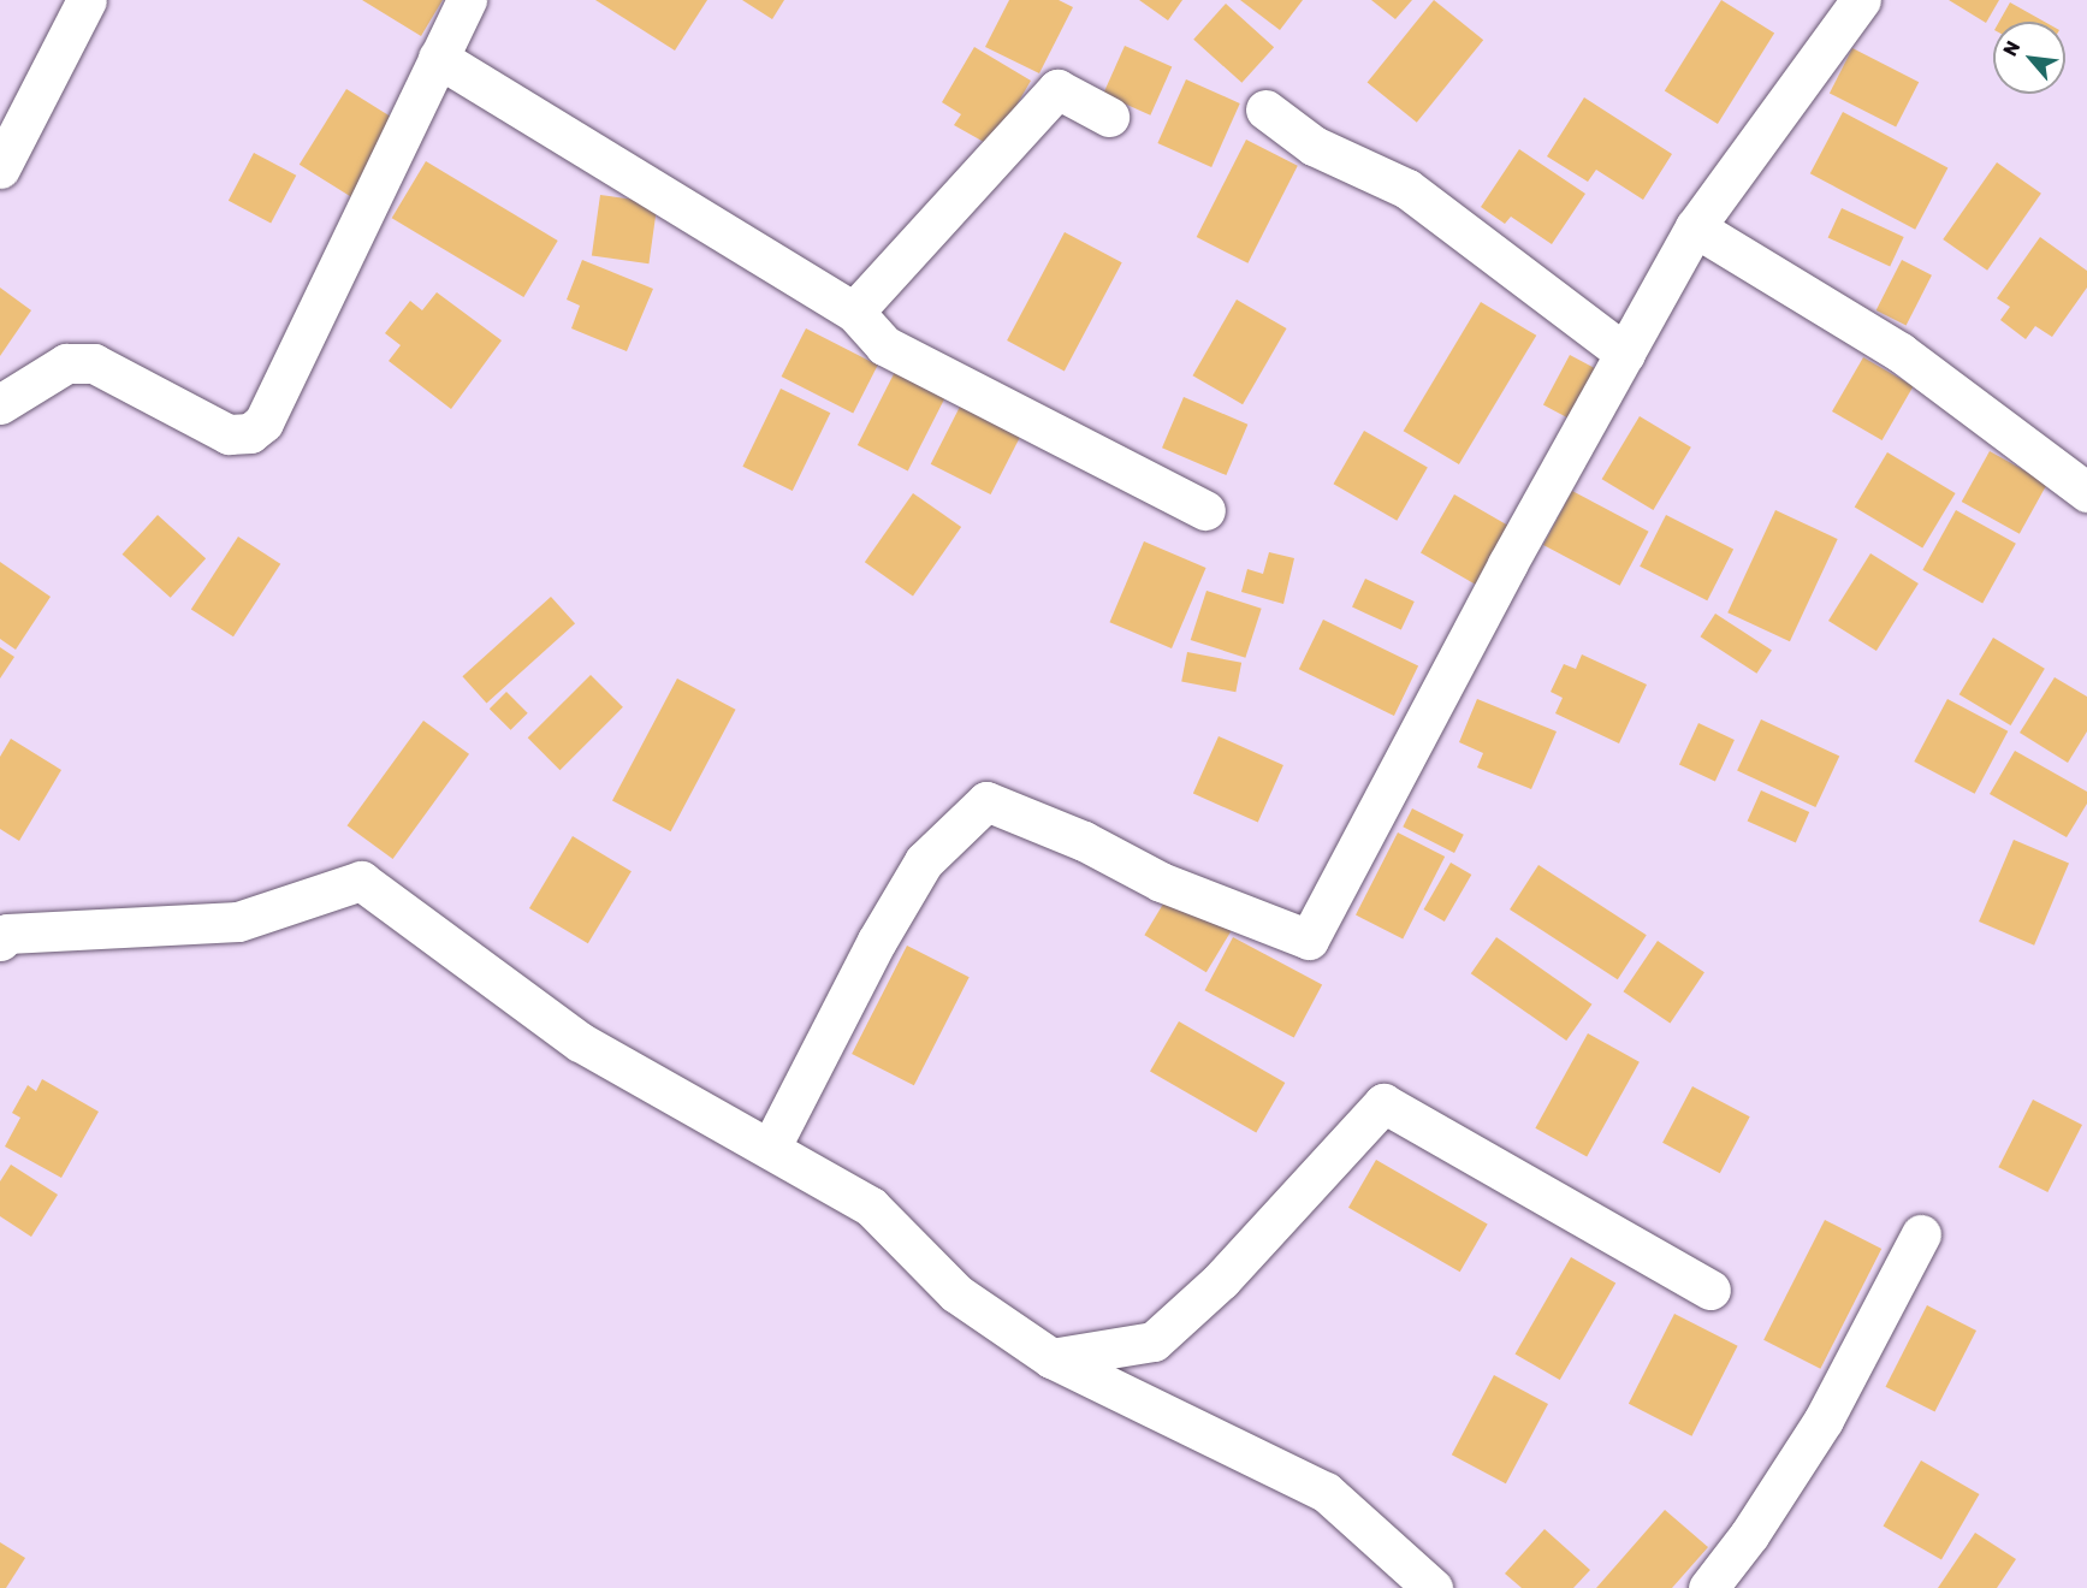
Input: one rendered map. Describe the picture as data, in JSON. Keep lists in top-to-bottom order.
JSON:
{
  "north": "top left"
}
